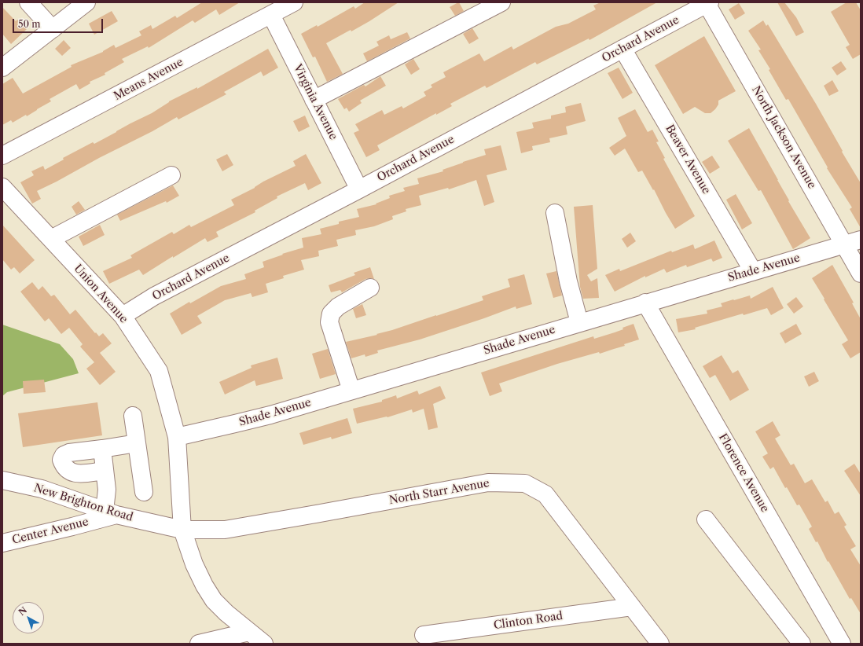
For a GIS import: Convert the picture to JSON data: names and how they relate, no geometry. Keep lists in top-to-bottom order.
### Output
{
  "streets": {
    "street": [
      "Orchard Avenue",
      "Means Avenue",
      "Virginia Avenue",
      "North Jackson Avenue",
      "Beaver Avenue",
      "Shade Avenue",
      "Union Avenue",
      "Florence Avenue",
      "North Starr Avenue",
      "New Brighton Road",
      "Center Avenue",
      "Clinton Road"
    ]
  },
  "crossings": [
    ["Orchard Avenue", "Virginia Avenue"],
    ["Orchard Avenue", "North Jackson Avenue"],
    ["Orchard Avenue", "Beaver Avenue"],
    ["Orchard Avenue", "Union Avenue"],
    ["Means Avenue", "Virginia Avenue"],
    ["North Jackson Avenue", "Shade Avenue"],
    ["Beaver Avenue", "Shade Avenue"],
    ["Shade Avenue", "Union Avenue"],
    ["Shade Avenue", "Florence Avenue"],
    ["Union Avenue", "North Starr Avenue"],
    ["Union Avenue", "New Brighton Road"],
    ["North Starr Avenue", "New Brighton Road"],
    ["North Starr Avenue", "Clinton Road"],
    ["New Brighton Road", "Center Avenue"]
  ],
  "scale_bar": "50 m",
  "north": "top left"
}
